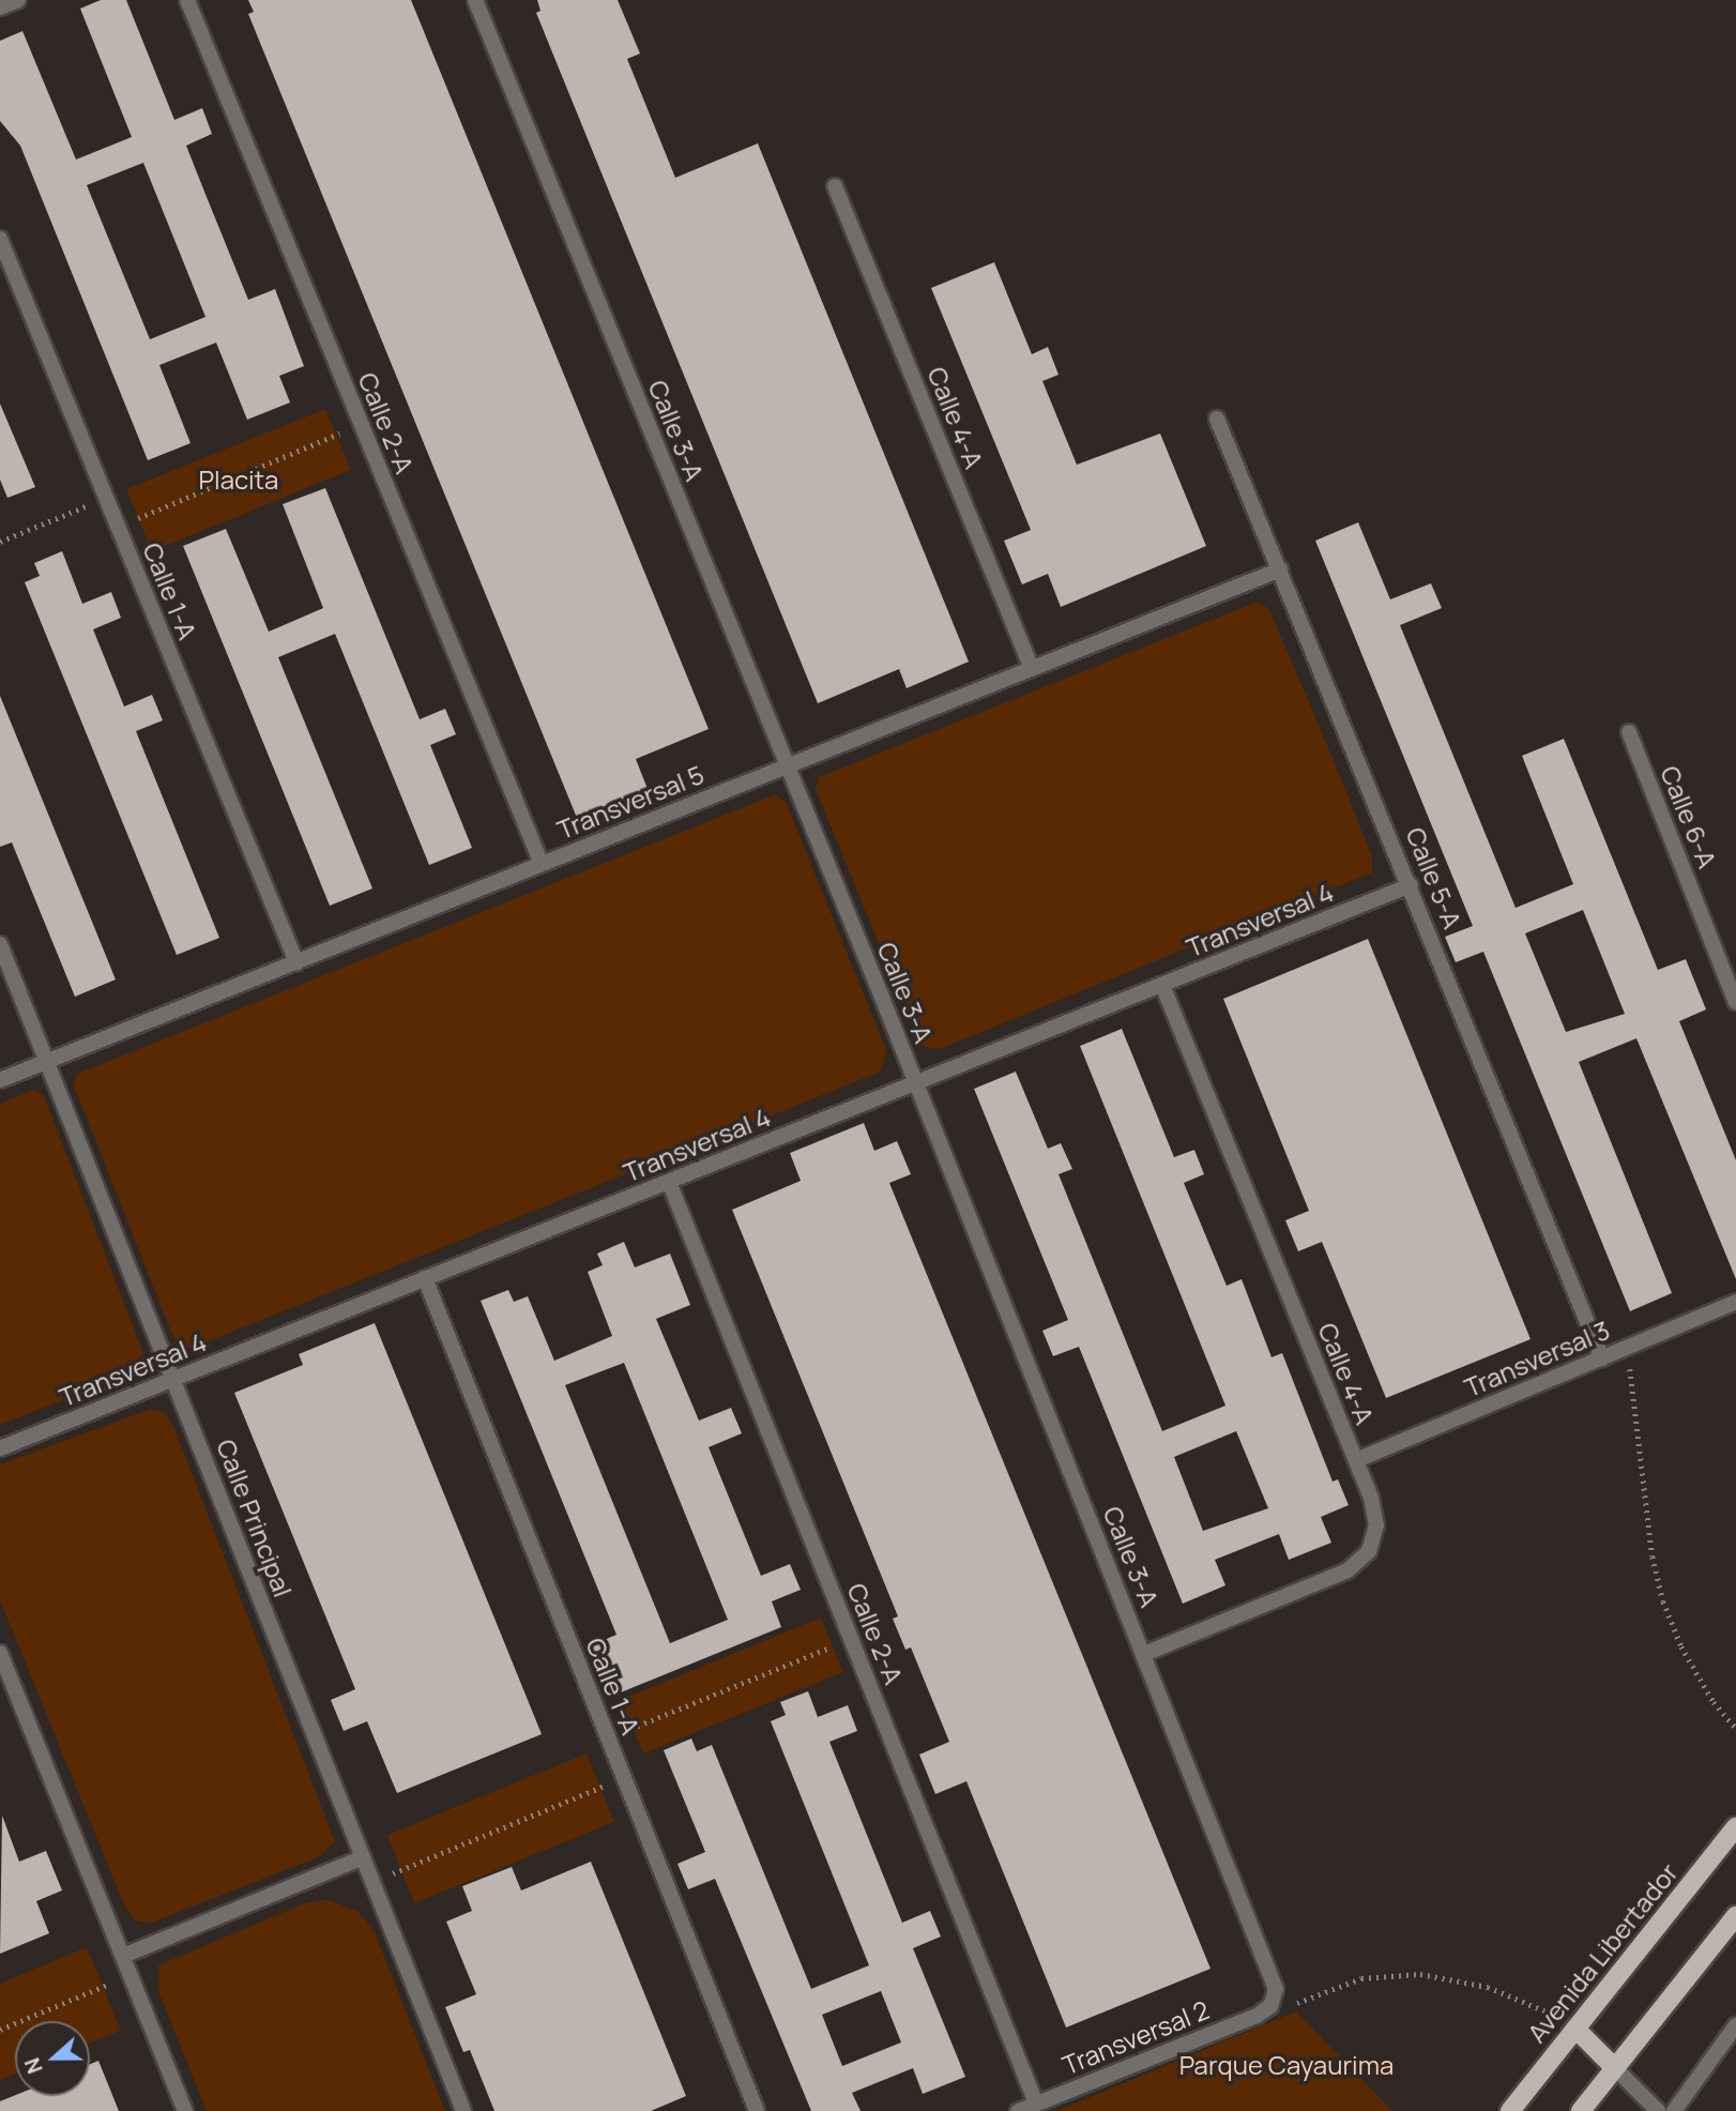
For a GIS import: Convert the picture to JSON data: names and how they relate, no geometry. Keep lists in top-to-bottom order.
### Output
{
  "streets": {
    "main road": ["Avenida Libertador"],
    "street": [
      "Calle 4-A",
      "Calle 2-A",
      "Calle 3-A",
      "Calle 1-A",
      "Transversal 5",
      "Calle 6-A",
      "Calle 5-A",
      "Transversal 4",
      "Transversal 3",
      "Calle Principal",
      "Transversal 2"
    ]
  },
  "crossings": [
    ["Calle 4-A", "Calle 3-A"],
    ["Calle 4-A", "Transversal 5"],
    ["Calle 4-A", "Transversal 4"],
    ["Calle 4-A", "Transversal 3"],
    ["Calle 2-A", "Transversal 5"],
    ["Calle 2-A", "Transversal 4"],
    ["Calle 2-A", "Transversal 2"],
    ["Calle 3-A", "Transversal 5"],
    ["Calle 3-A", "Transversal 4"],
    ["Calle 3-A", "Transversal 2"],
    ["Calle 1-A", "Transversal 5"],
    ["Calle 1-A", "Transversal 4"],
    ["Transversal 5", "Calle 5-A"],
    ["Transversal 5", "Calle Principal"],
    ["Calle 5-A", "Transversal 4"],
    ["Calle 5-A", "Transversal 3"],
    ["Transversal 4", "Calle Principal"]
  ],
  "parks": ["Placita", "Parque Cayaurima"],
  "north": "left"
}
